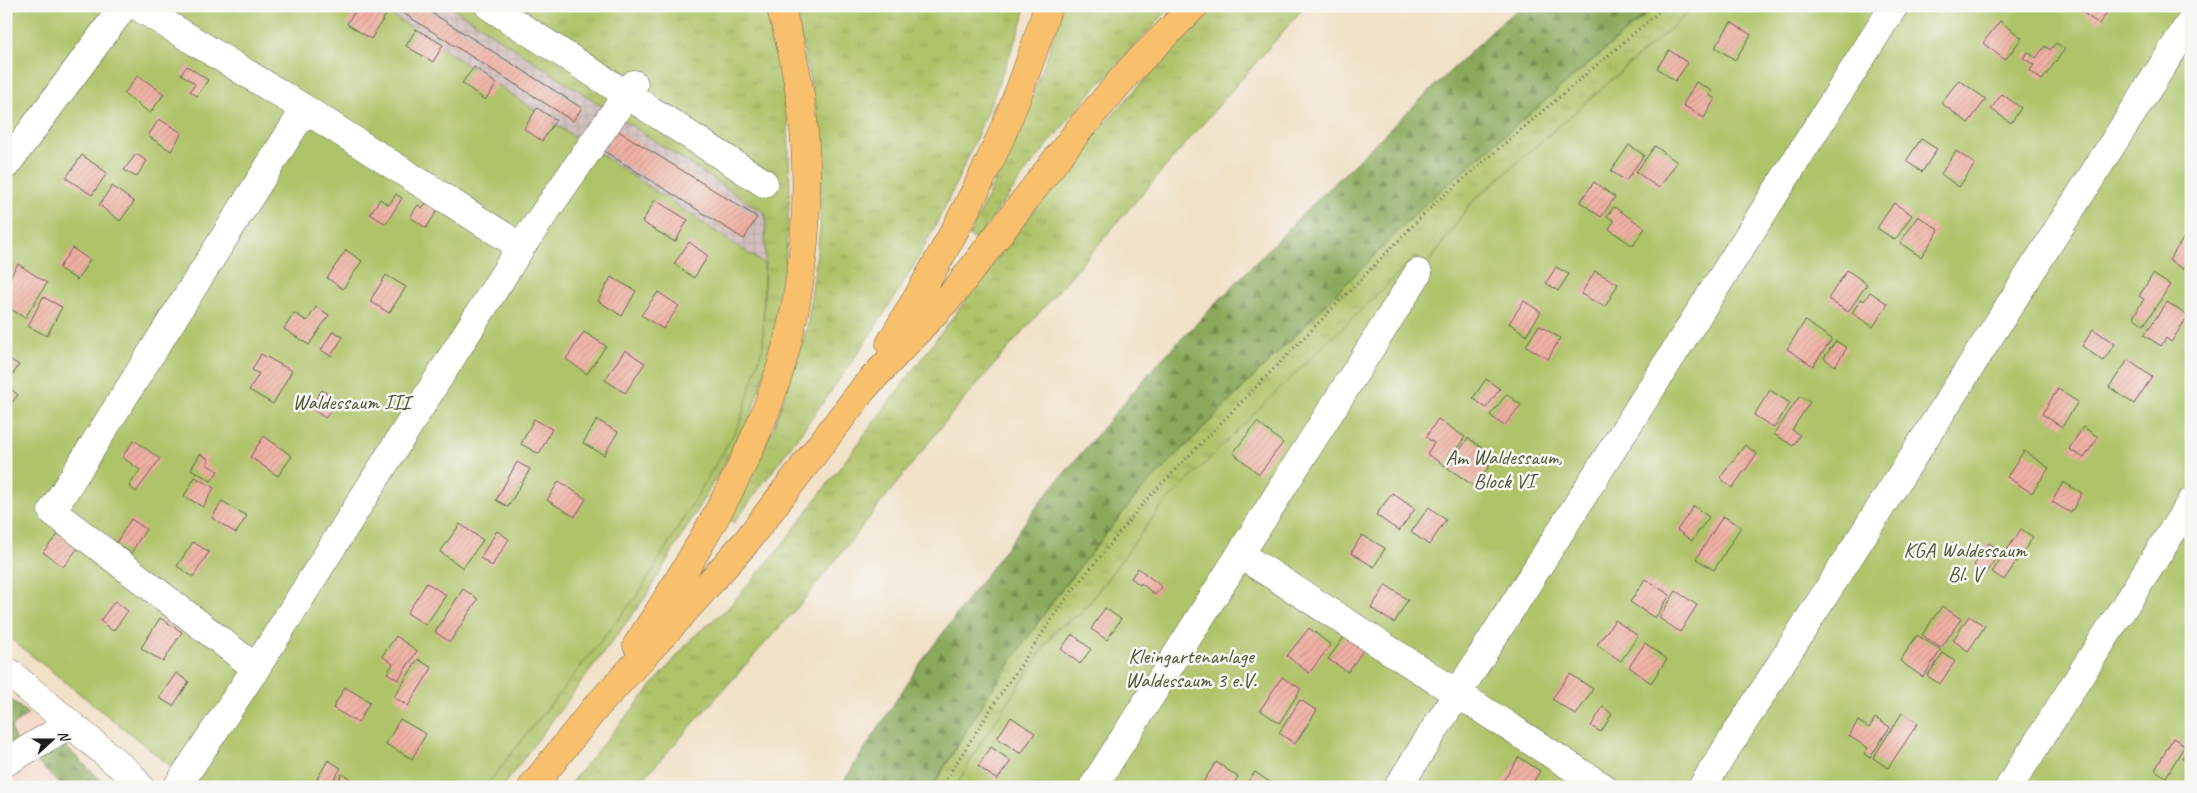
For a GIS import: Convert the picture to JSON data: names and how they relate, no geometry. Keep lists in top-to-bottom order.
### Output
{
  "parks": [
    "Waldessaum III",
    "Am Waldessaum, Block VI",
    "KGA Waldessaum Bl. V",
    "Kleingartenanlage Waldessaum 3 e.V."
  ],
  "north": "right"
}
